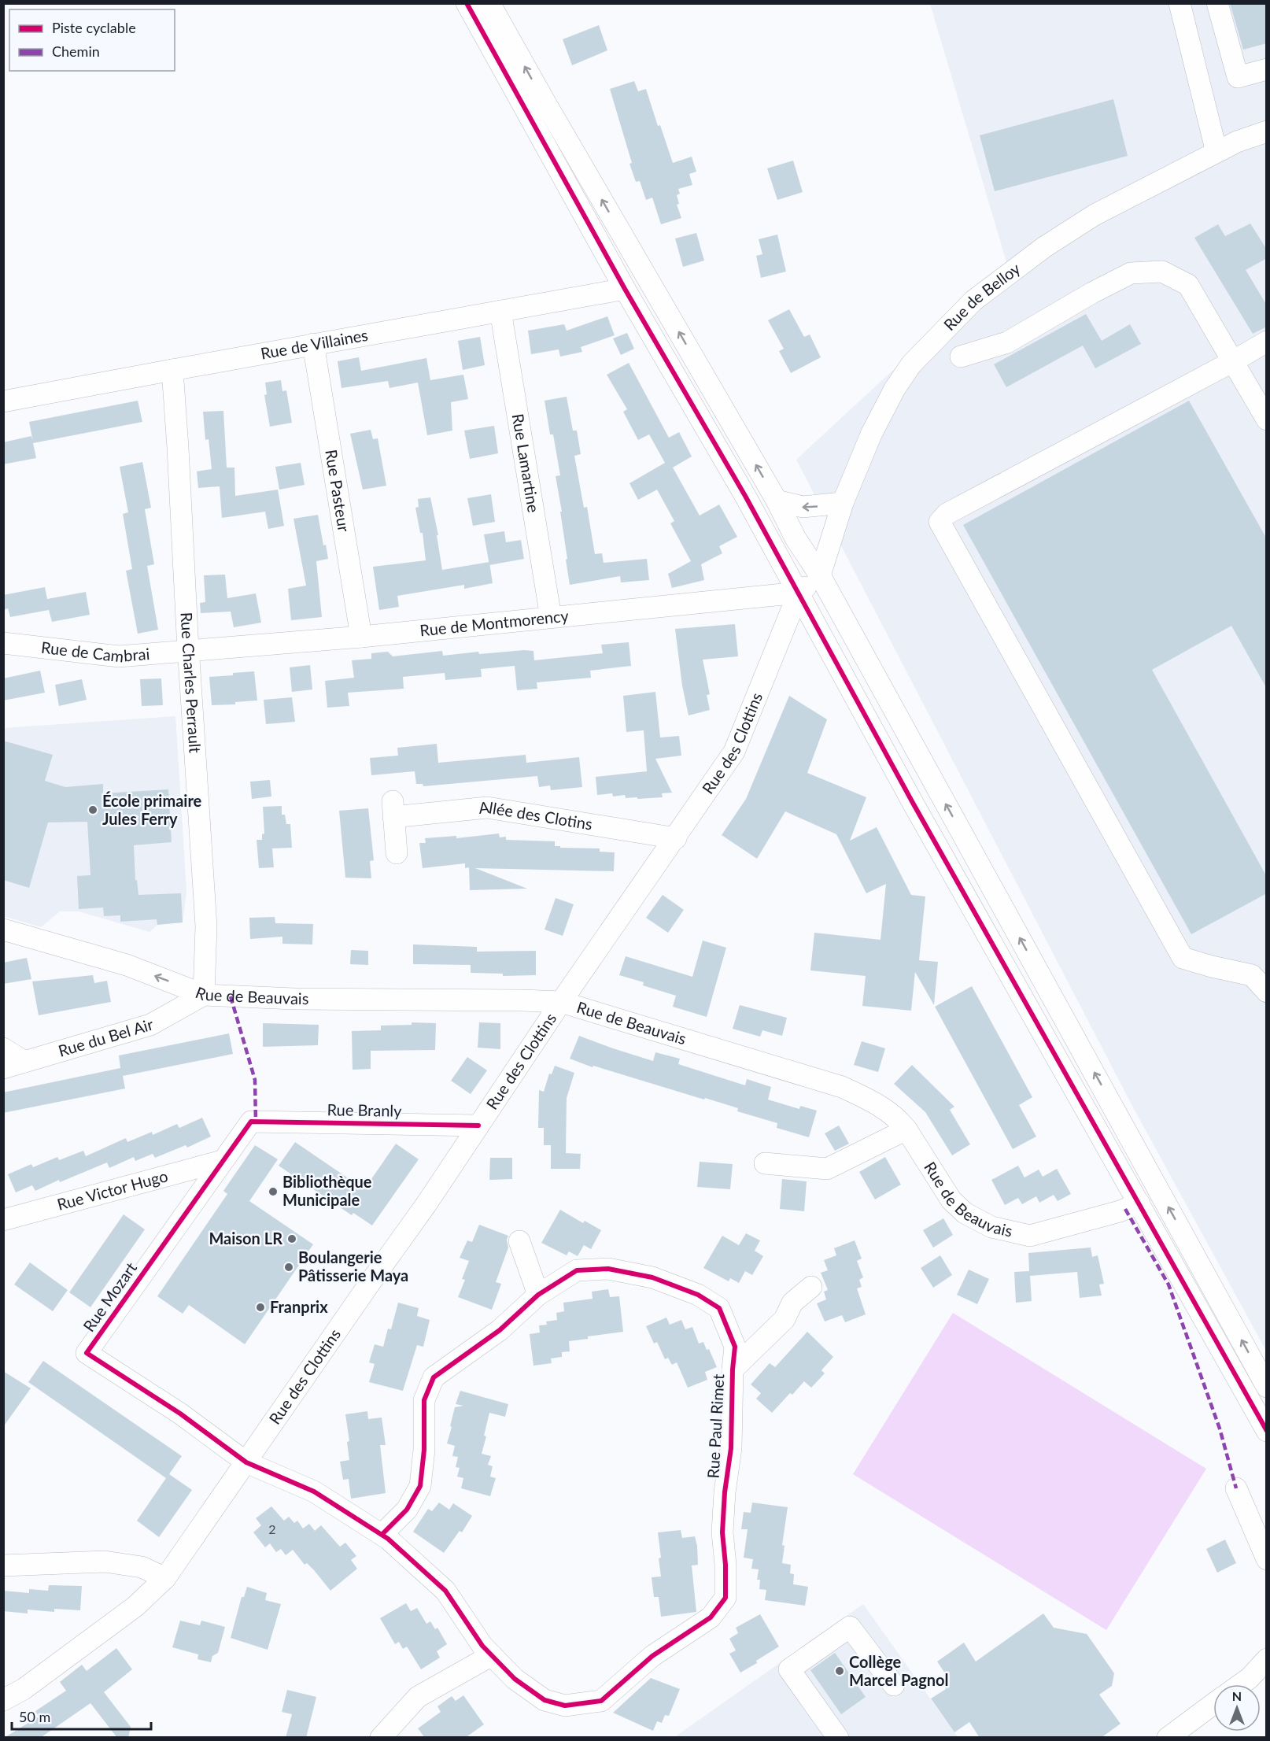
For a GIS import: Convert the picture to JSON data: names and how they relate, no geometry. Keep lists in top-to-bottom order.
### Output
{
  "streets": {
    "street": [
      "Rue de Belloy",
      "Rue de Villaines",
      "Rue Lamartine",
      "Rue Pasteur",
      "Rue de Montmorency",
      "Rue de Cambrai",
      "Rue Charles Perrault",
      "Rue des Clottins",
      "Allée des Clotins",
      "Rue de Beauvais",
      "Rue du Bel Air",
      "Rue Branly",
      "Rue Victor Hugo",
      "Rue Mozart",
      "Rue Paul Rimet"
    ]
  },
  "crossings": [
    ["Rue de Villaines", "Rue Lamartine"],
    ["Rue de Villaines", "Rue Pasteur"],
    ["Rue de Villaines", "Rue Charles Perrault"],
    ["Rue Lamartine", "Rue de Montmorency"],
    ["Rue Pasteur", "Rue de Montmorency"],
    ["Rue de Montmorency", "Rue de Cambrai"],
    ["Rue de Montmorency", "Rue Charles Perrault"],
    ["Rue de Montmorency", "Rue des Clottins"],
    ["Rue de Cambrai", "Rue Charles Perrault"],
    ["Rue Charles Perrault", "Rue de Beauvais"],
    ["Rue Charles Perrault", "Rue du Bel Air"],
    ["Rue des Clottins", "Allée des Clotins"],
    ["Rue des Clottins", "Rue de Beauvais"],
    ["Rue des Clottins", "Rue Branly"],
    ["Rue des Clottins", "Rue Mozart"],
    ["Rue des Clottins", "Rue Paul Rimet"],
    ["Rue de Beauvais", "Rue du Bel Air"],
    ["Rue Branly", "Rue Mozart"],
    ["Rue Victor Hugo", "Rue Mozart"],
    ["Rue Mozart", "Rue Paul Rimet"]
  ],
  "places": [
    "École primaire Jules Ferry",
    "Bibliothèque Municipale",
    "Maison LR",
    "Boulangerie Pâtisserie Maya",
    "Franprix",
    "Collège Marcel Pagnol"
  ],
  "house_numbers": ["2"],
  "legend": ["Piste cyclable", "Chemin"],
  "scale_bar": "50 m",
  "north": "top"
}
